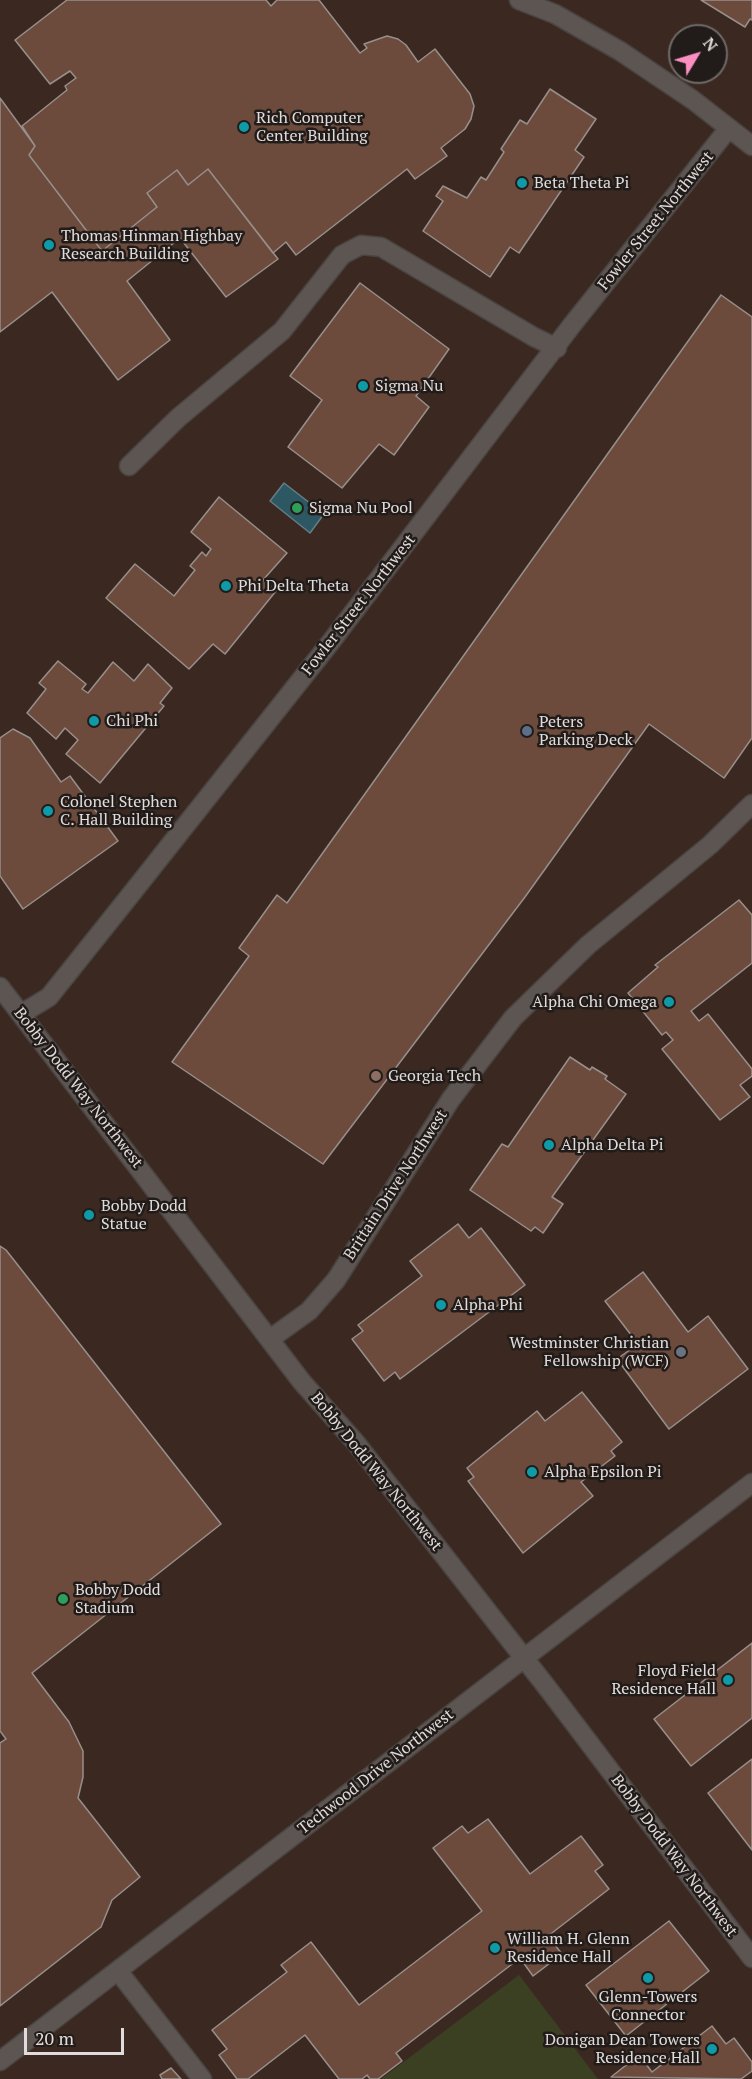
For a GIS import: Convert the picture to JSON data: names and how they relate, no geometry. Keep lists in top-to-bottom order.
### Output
{
  "streets": {
    "street": [
      "Fowler Street Northwest",
      "Bobby Dodd Way Northwest",
      "Brittain Drive Northwest",
      "Techwood Drive Northwest"
    ]
  },
  "crossings": [
    ["Fowler Street Northwest", "Bobby Dodd Way Northwest"],
    ["Bobby Dodd Way Northwest", "Brittain Drive Northwest"],
    ["Bobby Dodd Way Northwest", "Techwood Drive Northwest"]
  ],
  "places": [
    "Rich Computer Center Building",
    "Beta Theta Pi",
    "Thomas Hinman Highbay Research Building",
    "Sigma Nu",
    "Sigma Nu Pool",
    "Phi Delta Theta",
    "Chi Phi",
    "Peters Parking Deck",
    "Colonel Stephen C. Hall Building",
    "Alpha Chi Omega",
    "Georgia Tech",
    "Alpha Delta Pi",
    "Bobby Dodd Statue",
    "Alpha Phi",
    "Westminster Christian Fellowship (WCF)",
    "Alpha Epsilon Pi",
    "Bobby Dodd Stadium",
    "Floyd Field Residence Hall",
    "William H. Glenn Residence Hall",
    "Glenn-Towers Connector",
    "Donigan Dean Towers Residence Hall"
  ],
  "scale_bar": "20 m",
  "north": "top right"
}
